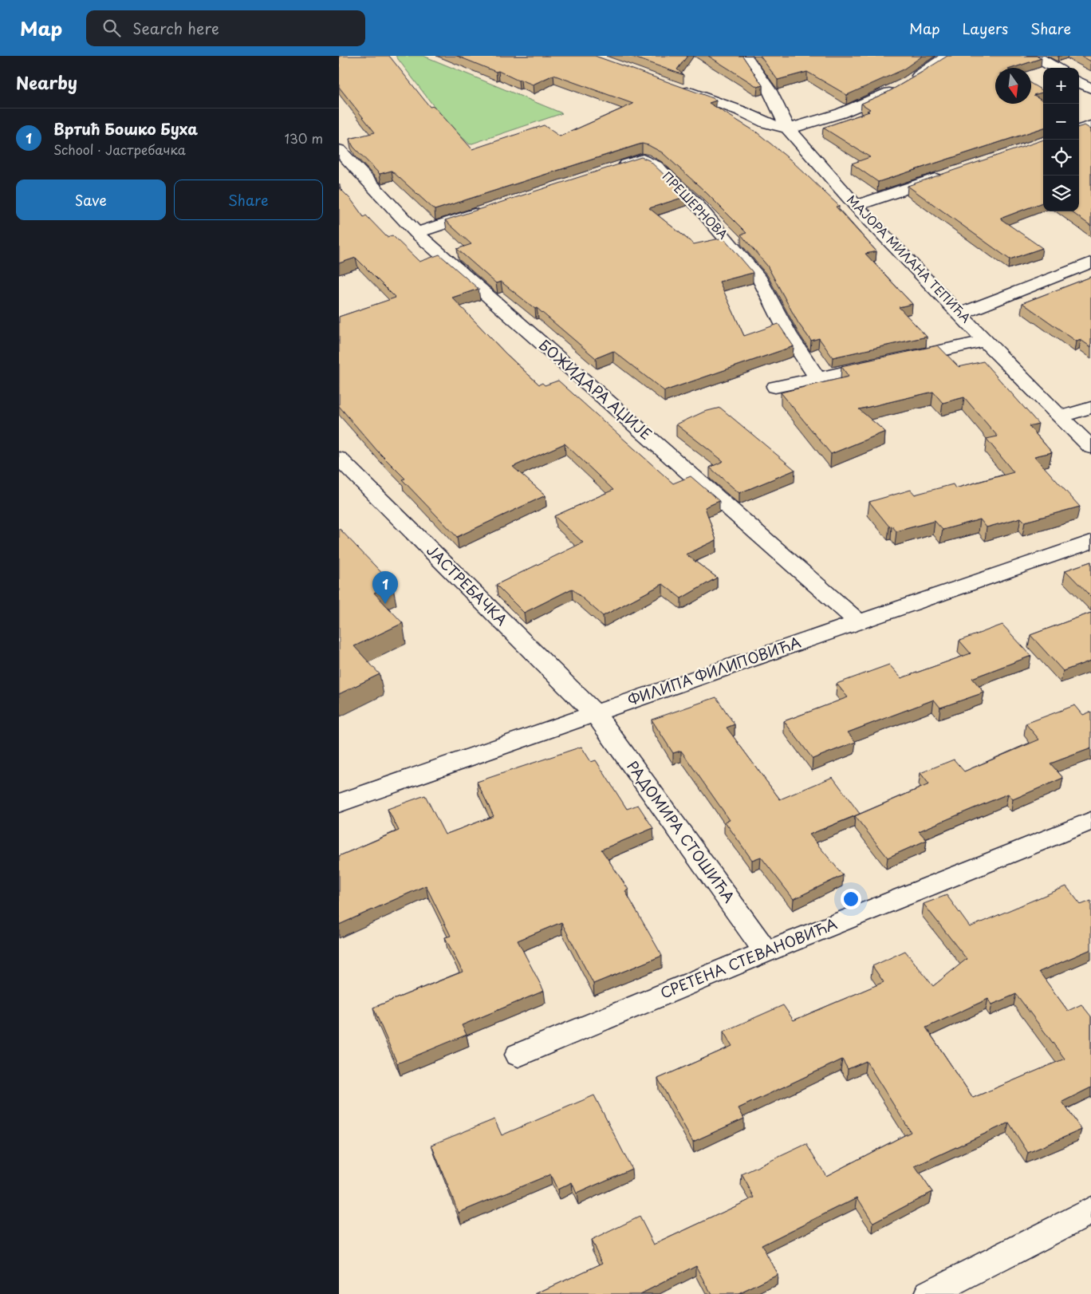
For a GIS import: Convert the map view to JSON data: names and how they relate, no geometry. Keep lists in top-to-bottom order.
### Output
{
  "streets": {
    "street": [
      "ПРЕШЕРНОВА",
      "МАЈОРА МИЛАНА ТЕПИЋА",
      "БОЖИДАРА АЏИЈЕ",
      "ЈАСТРЕБАЧКА",
      "ФИЛИПА ФИЛИПОВИЋА",
      "РАДОМИРА СТОШИЋА",
      "СРЕТЕНА СТЕВАНОВИЋА"
    ]
  },
  "crossings": [
    ["БОЖИДАРА АЏИЈЕ", "ФИЛИПА ФИЛИПОВИЋА"],
    ["ЈАСТРЕБАЧКА", "ФИЛИПА ФИЛИПОВИЋА"],
    ["ЈАСТРЕБАЧКА", "РАДОМИРА СТОШИЋА"],
    ["ФИЛИПА ФИЛИПОВИЋА", "РАДОМИРА СТОШИЋА"],
    ["РАДОМИРА СТОШИЋА", "СРЕТЕНА СТЕВАНОВИЋА"]
  ],
  "north": "bottom",
  "page": {
    "header": "Map",
    "search": "Search here",
    "nav": ["Map", "Layers", "Share"],
    "heading": "Nearby",
    "map_buttons": ["+", "−"],
    "list": [
      {
        "mark": "1",
        "name": "Вртић Бошко Буха",
        "note": "School · Јастребачка",
        "value": "130 m"
      }
    ],
    "buttons": ["Save", "Share"],
    "pins": "1"
  }
}
